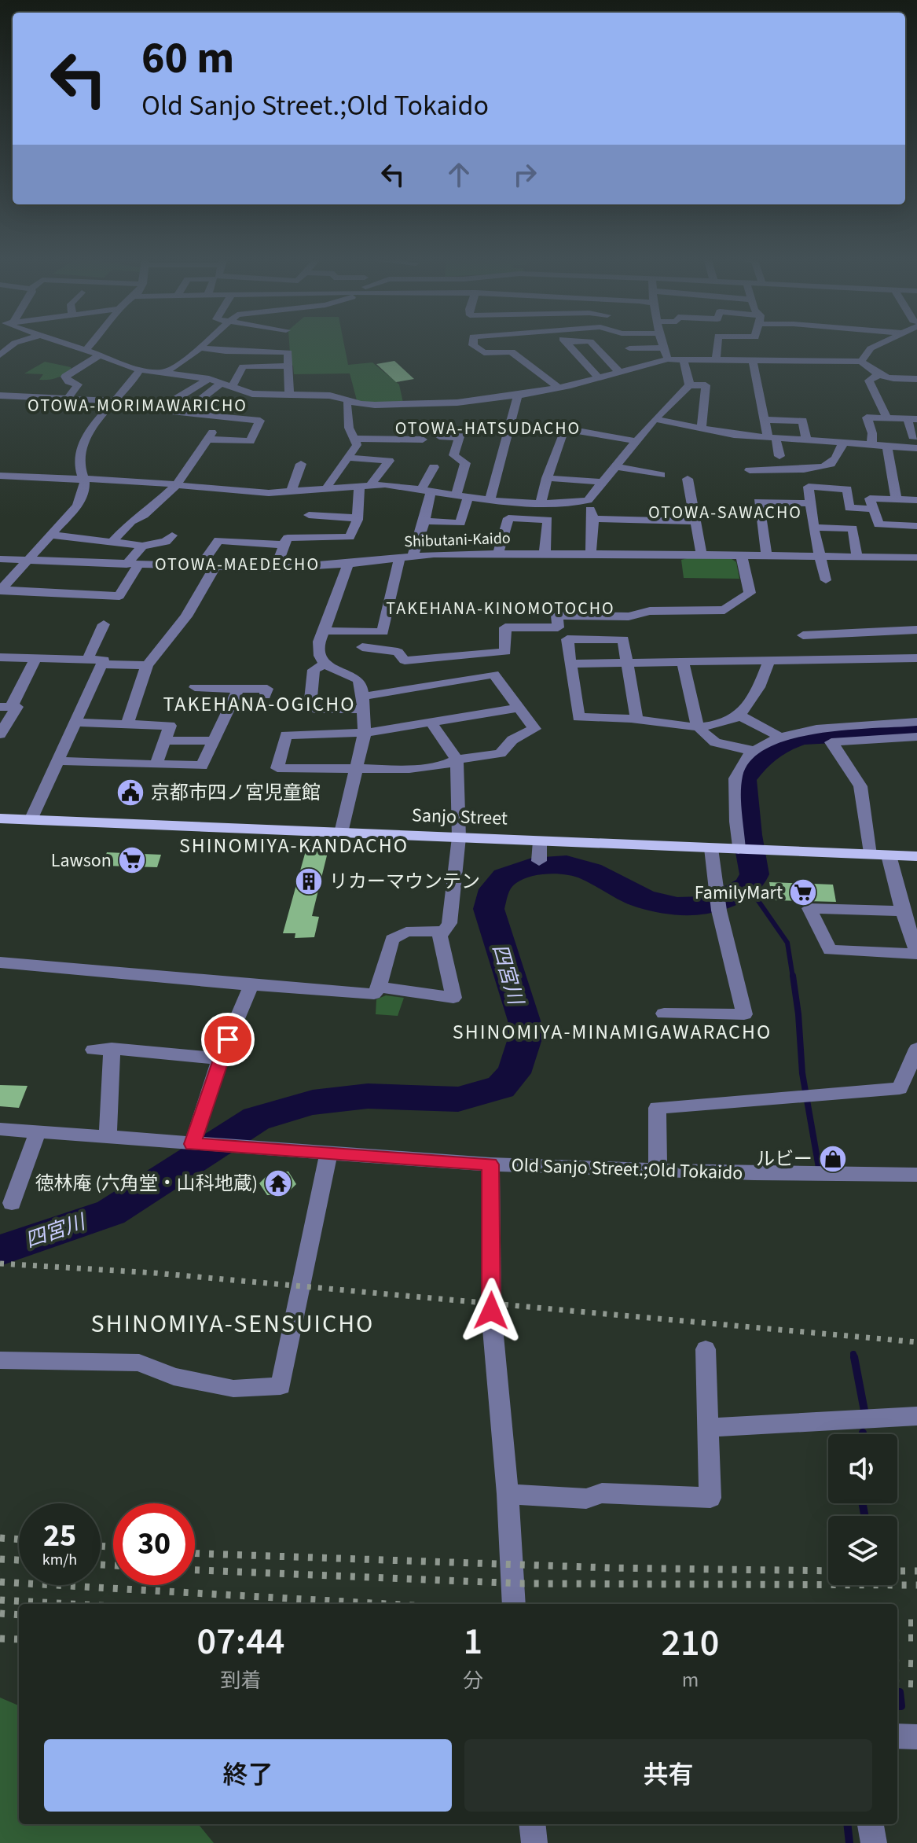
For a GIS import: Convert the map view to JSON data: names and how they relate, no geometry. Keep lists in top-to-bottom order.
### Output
{
  "streets": {
    "main road": ["Sanjo Street"],
    "street": ["Shibutani-Kaido", "Old Sanjo Street.;Old Tokaido"]
  },
  "districts": [
    "OTOWA-MORIMAWARICHO",
    "OTOWA-HATSUDACHO",
    "OTOWA-SAWACHO",
    "OTOWA-MAEDECHO",
    "TAKEHANA-KINOMOTOCHO",
    "TAKEHANA-OGICHO",
    "SHINOMIYA-KANDACHO",
    "SHINOMIYA-MINAMIGAWARACHO",
    "SHINOMIYA-SENSUICHO"
  ],
  "water": ["四宮川"],
  "places": {
    "public building": ["京都市四ノ宮児童館"],
    "supermarket": ["Lawson", "FamilyMart"],
    "building": ["リカーマウンテン"],
    "shop": ["ルビー"],
    "temple": ["徳林庵 (六角堂・山科地蔵)"]
  },
  "page": {
    "turn": ["60 m", "Old Sanjo Street.;Old Tokaido"],
    "speed": "25 km/h",
    "limit": "30",
    "eta": [
      "07:44",
      "到着",
      "1",
      "分",
      "210",
      "m"
    ],
    "buttons": ["終了", "共有"]
  }
}
